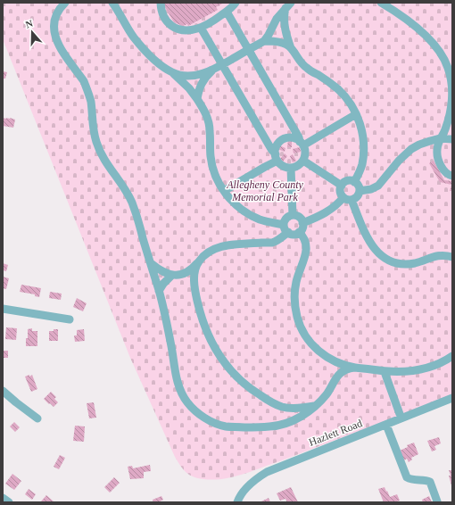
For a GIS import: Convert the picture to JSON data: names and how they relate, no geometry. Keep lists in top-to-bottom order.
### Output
{
  "streets": {
    "street": ["Hazlett Road"]
  },
  "parks": ["Allegheny County Memorial Park"],
  "north": "top"
}
